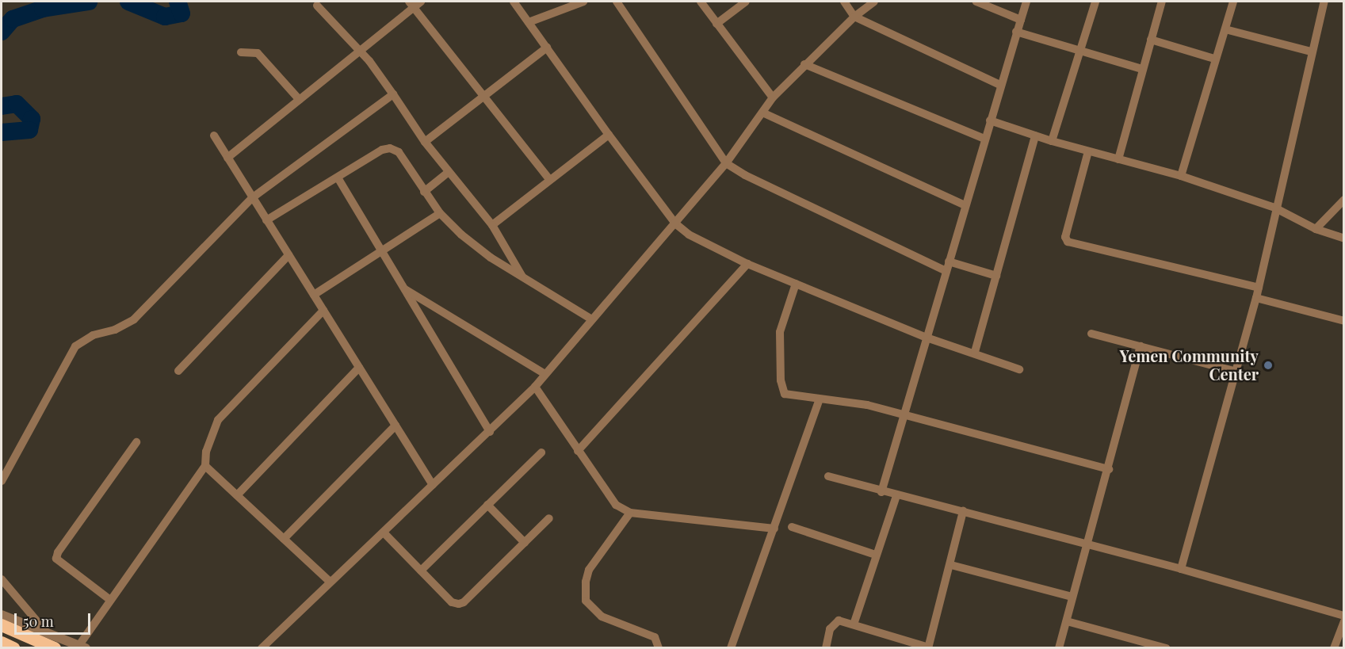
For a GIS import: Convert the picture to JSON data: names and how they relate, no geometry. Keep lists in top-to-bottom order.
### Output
{
  "places": ["Yemen Community Center"],
  "scale_bar": "50 m"
}
